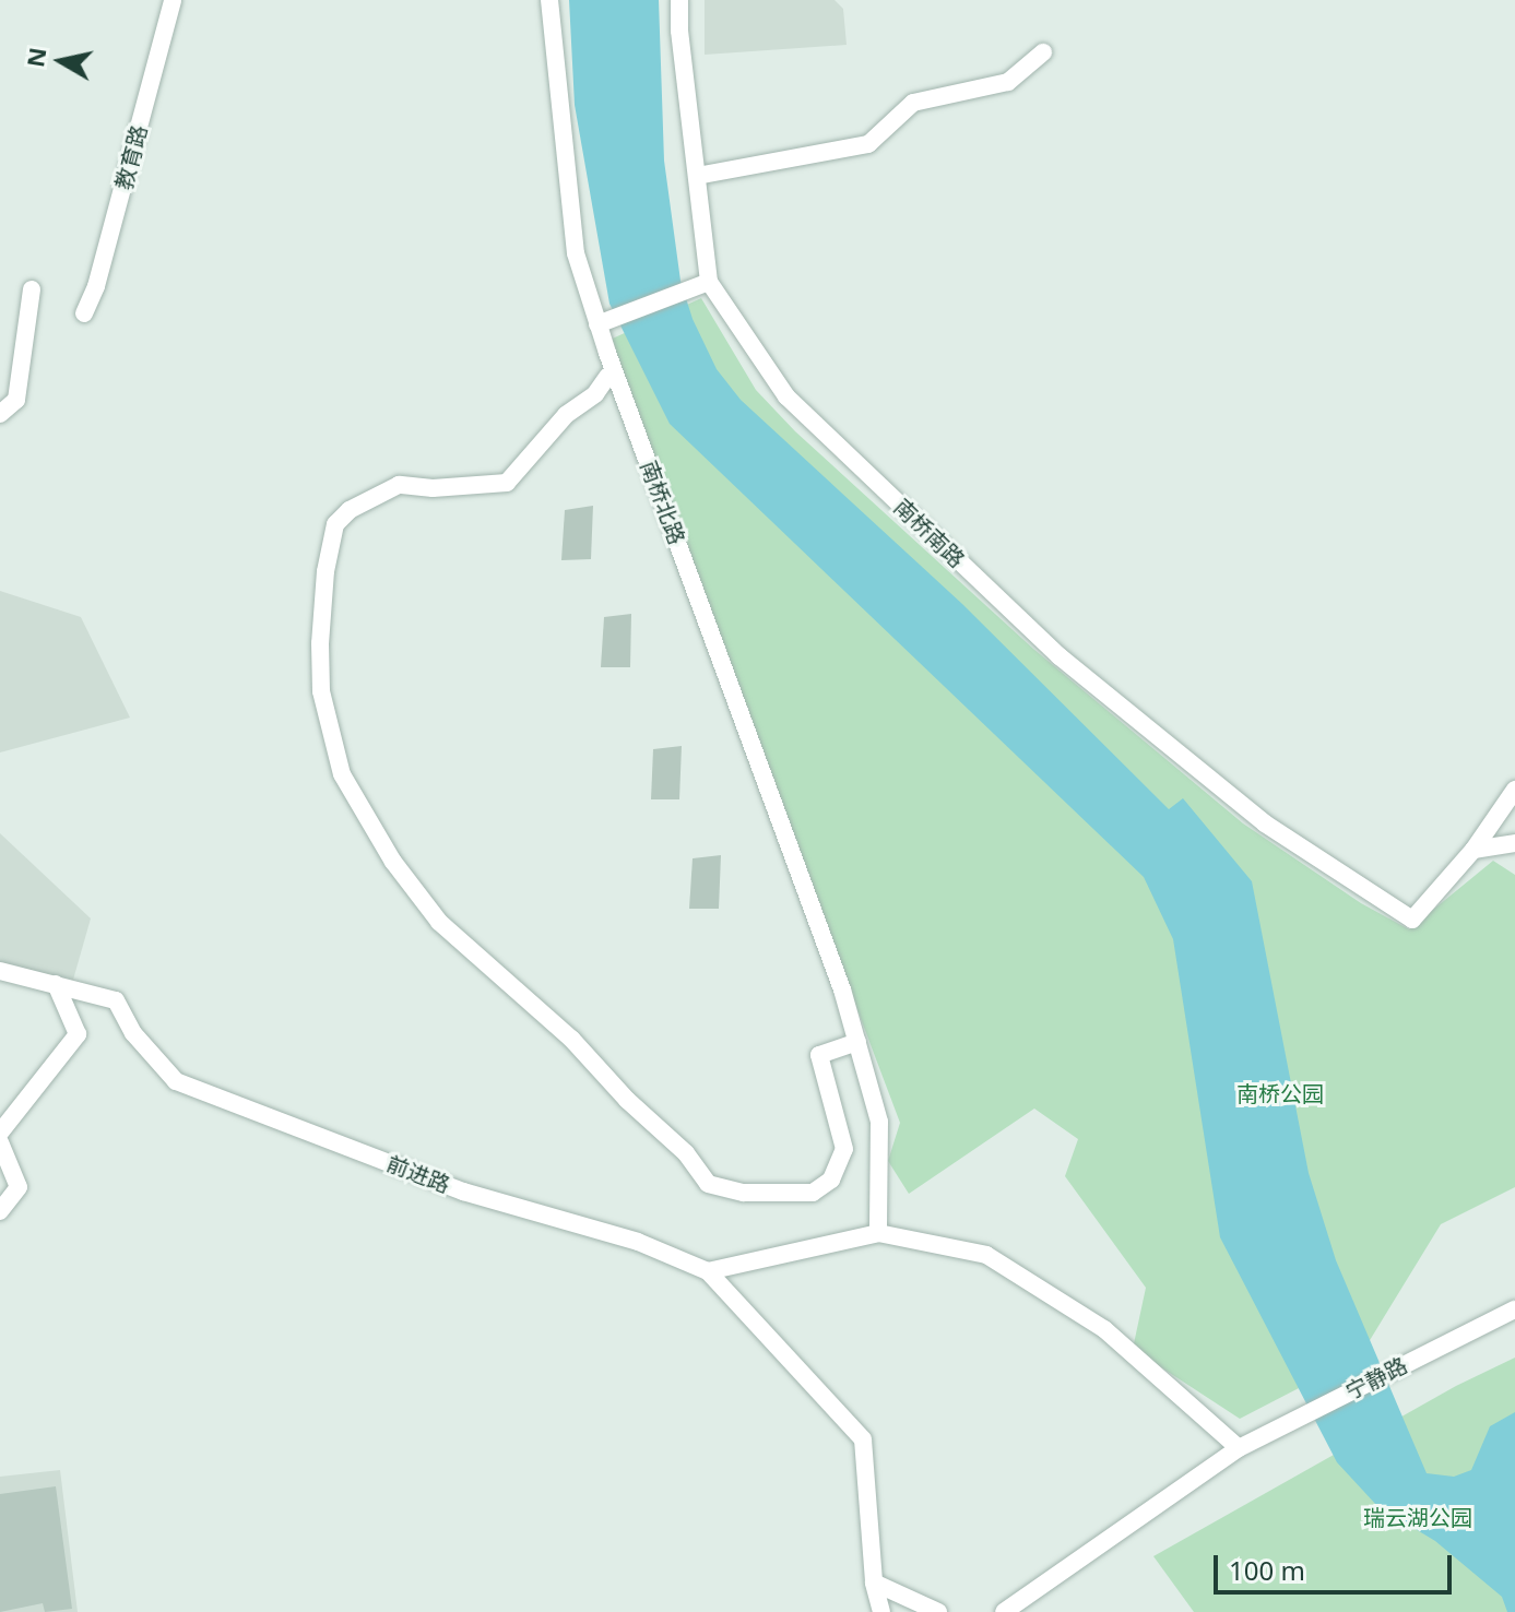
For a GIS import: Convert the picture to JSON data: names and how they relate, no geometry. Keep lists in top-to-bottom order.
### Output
{
  "streets": {
    "street": [
      "教育路",
      "南桥北路",
      "南桥南路",
      "前进路",
      "宁静路"
    ]
  },
  "parks": ["南桥公园", "瑞云湖公园"],
  "scale_bar": "100 m",
  "north": "left"
}
